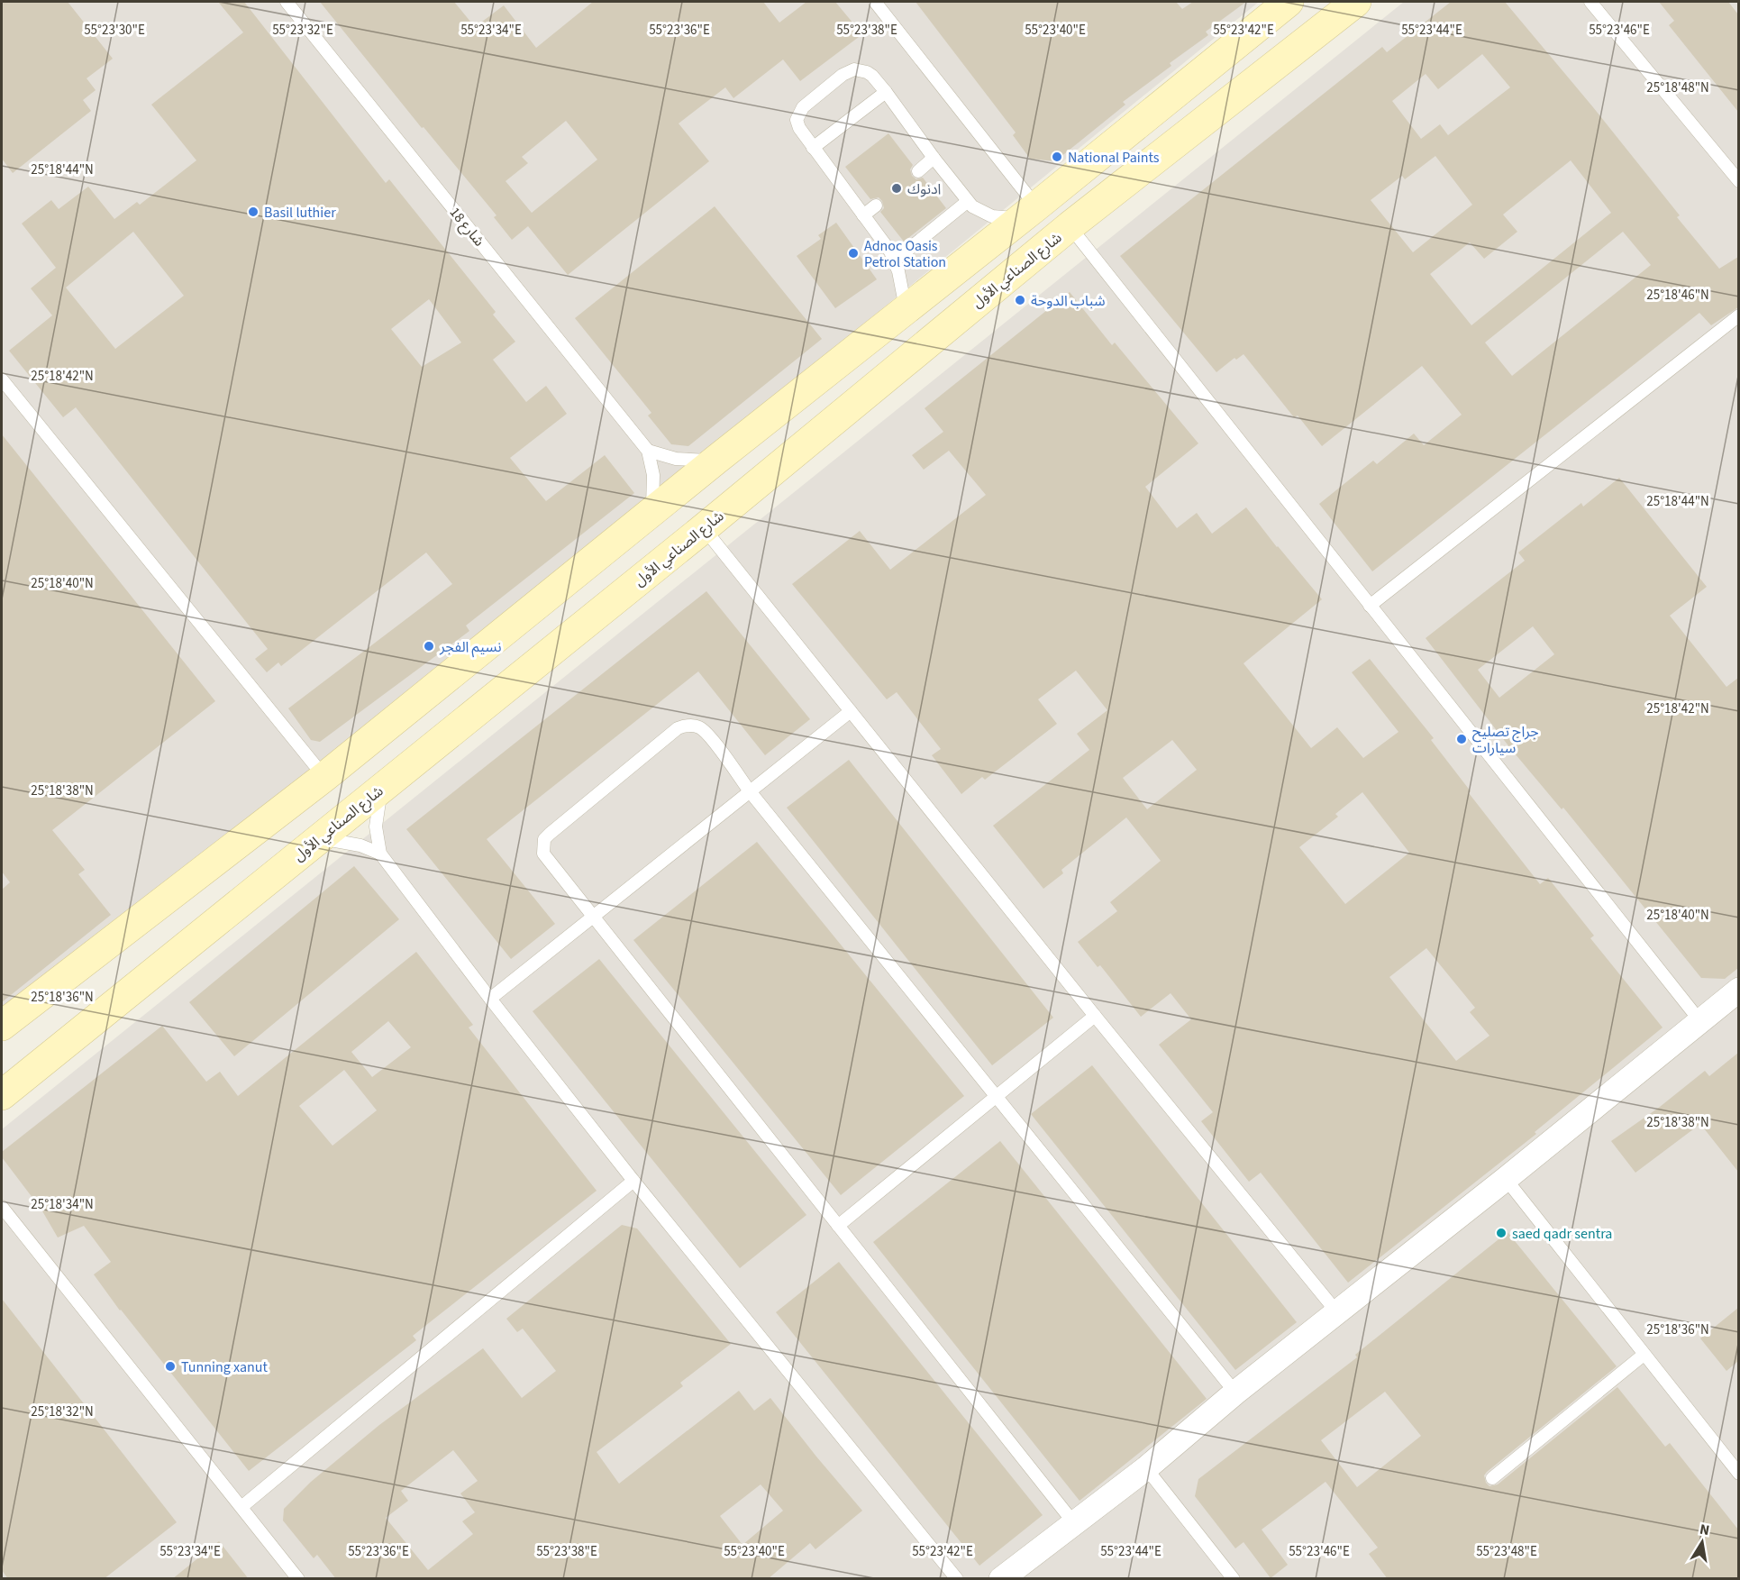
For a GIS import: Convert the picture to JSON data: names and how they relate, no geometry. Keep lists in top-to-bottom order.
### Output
{
  "streets": {
    "main road": ["شارع الصناعي الأول"],
    "lane": ["شارع 18"]
  },
  "places": [
    "National Paints",
    "ادنوك",
    "Basil luthier",
    "Adnoc Oasis Petrol Station",
    "شباب الدوحة",
    "نسيم الفجر",
    "جراج تصليح سيارات",
    "saed qadr sentra",
    "Tunning xanut"
  ],
  "north": "top",
  "coordinates": [
    "55°23'30\"E",
    "55°23'32\"E",
    "55°23'34\"E",
    "55°23'36\"E",
    "55°23'38\"E",
    "55°23'40\"E",
    "55°23'42\"E",
    "55°23'44\"E",
    "55°23'46\"E",
    "25°18'48\"N",
    "25°18'44\"N",
    "25°18'46\"N",
    "25°18'42\"N",
    "25°18'40\"N",
    "25°18'38\"N",
    "25°18'36\"N",
    "25°18'34\"N",
    "25°18'32\"N",
    "55°23'48\"E"
  ]
}
